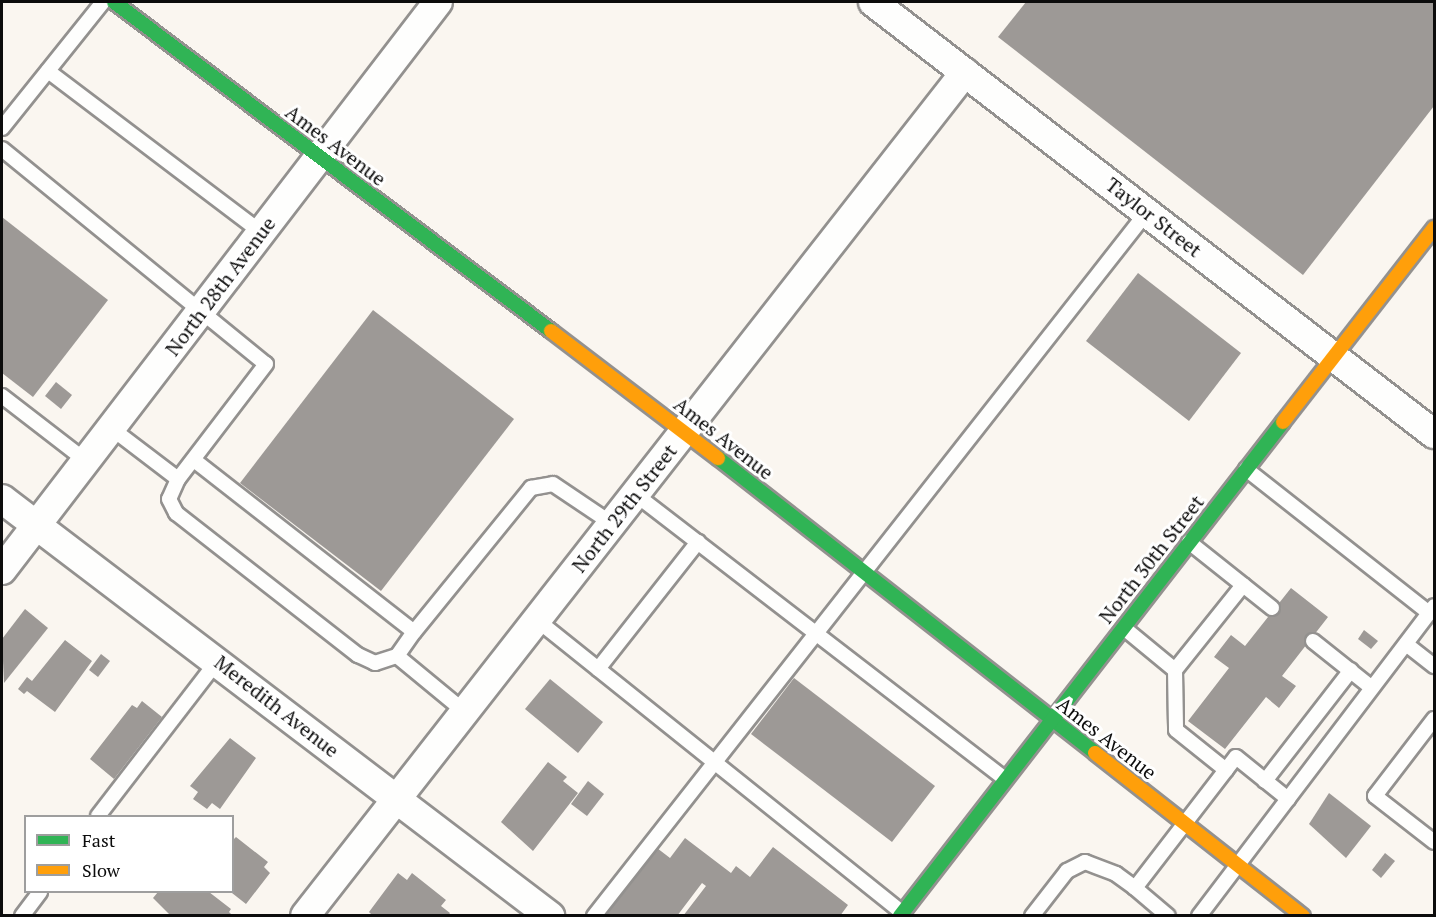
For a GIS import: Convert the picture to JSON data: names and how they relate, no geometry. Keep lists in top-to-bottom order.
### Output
{
  "streets": {
    "main road": ["Ames Avenue", "North 30th Street"],
    "street": [
      "Taylor Street",
      "North 28th Avenue",
      "North 29th Street",
      "Meredith Avenue"
    ]
  },
  "crossings": [
    ["Ames Avenue", "North 28th Avenue"],
    ["Ames Avenue", "North 29th Street"],
    ["Ames Avenue", "North 30th Street"],
    ["Taylor Street", "North 29th Street"],
    ["Taylor Street", "North 30th Street"],
    ["North 28th Avenue", "Meredith Avenue"],
    ["North 29th Street", "Meredith Avenue"]
  ],
  "legend": ["Fast", "Slow"]
}
